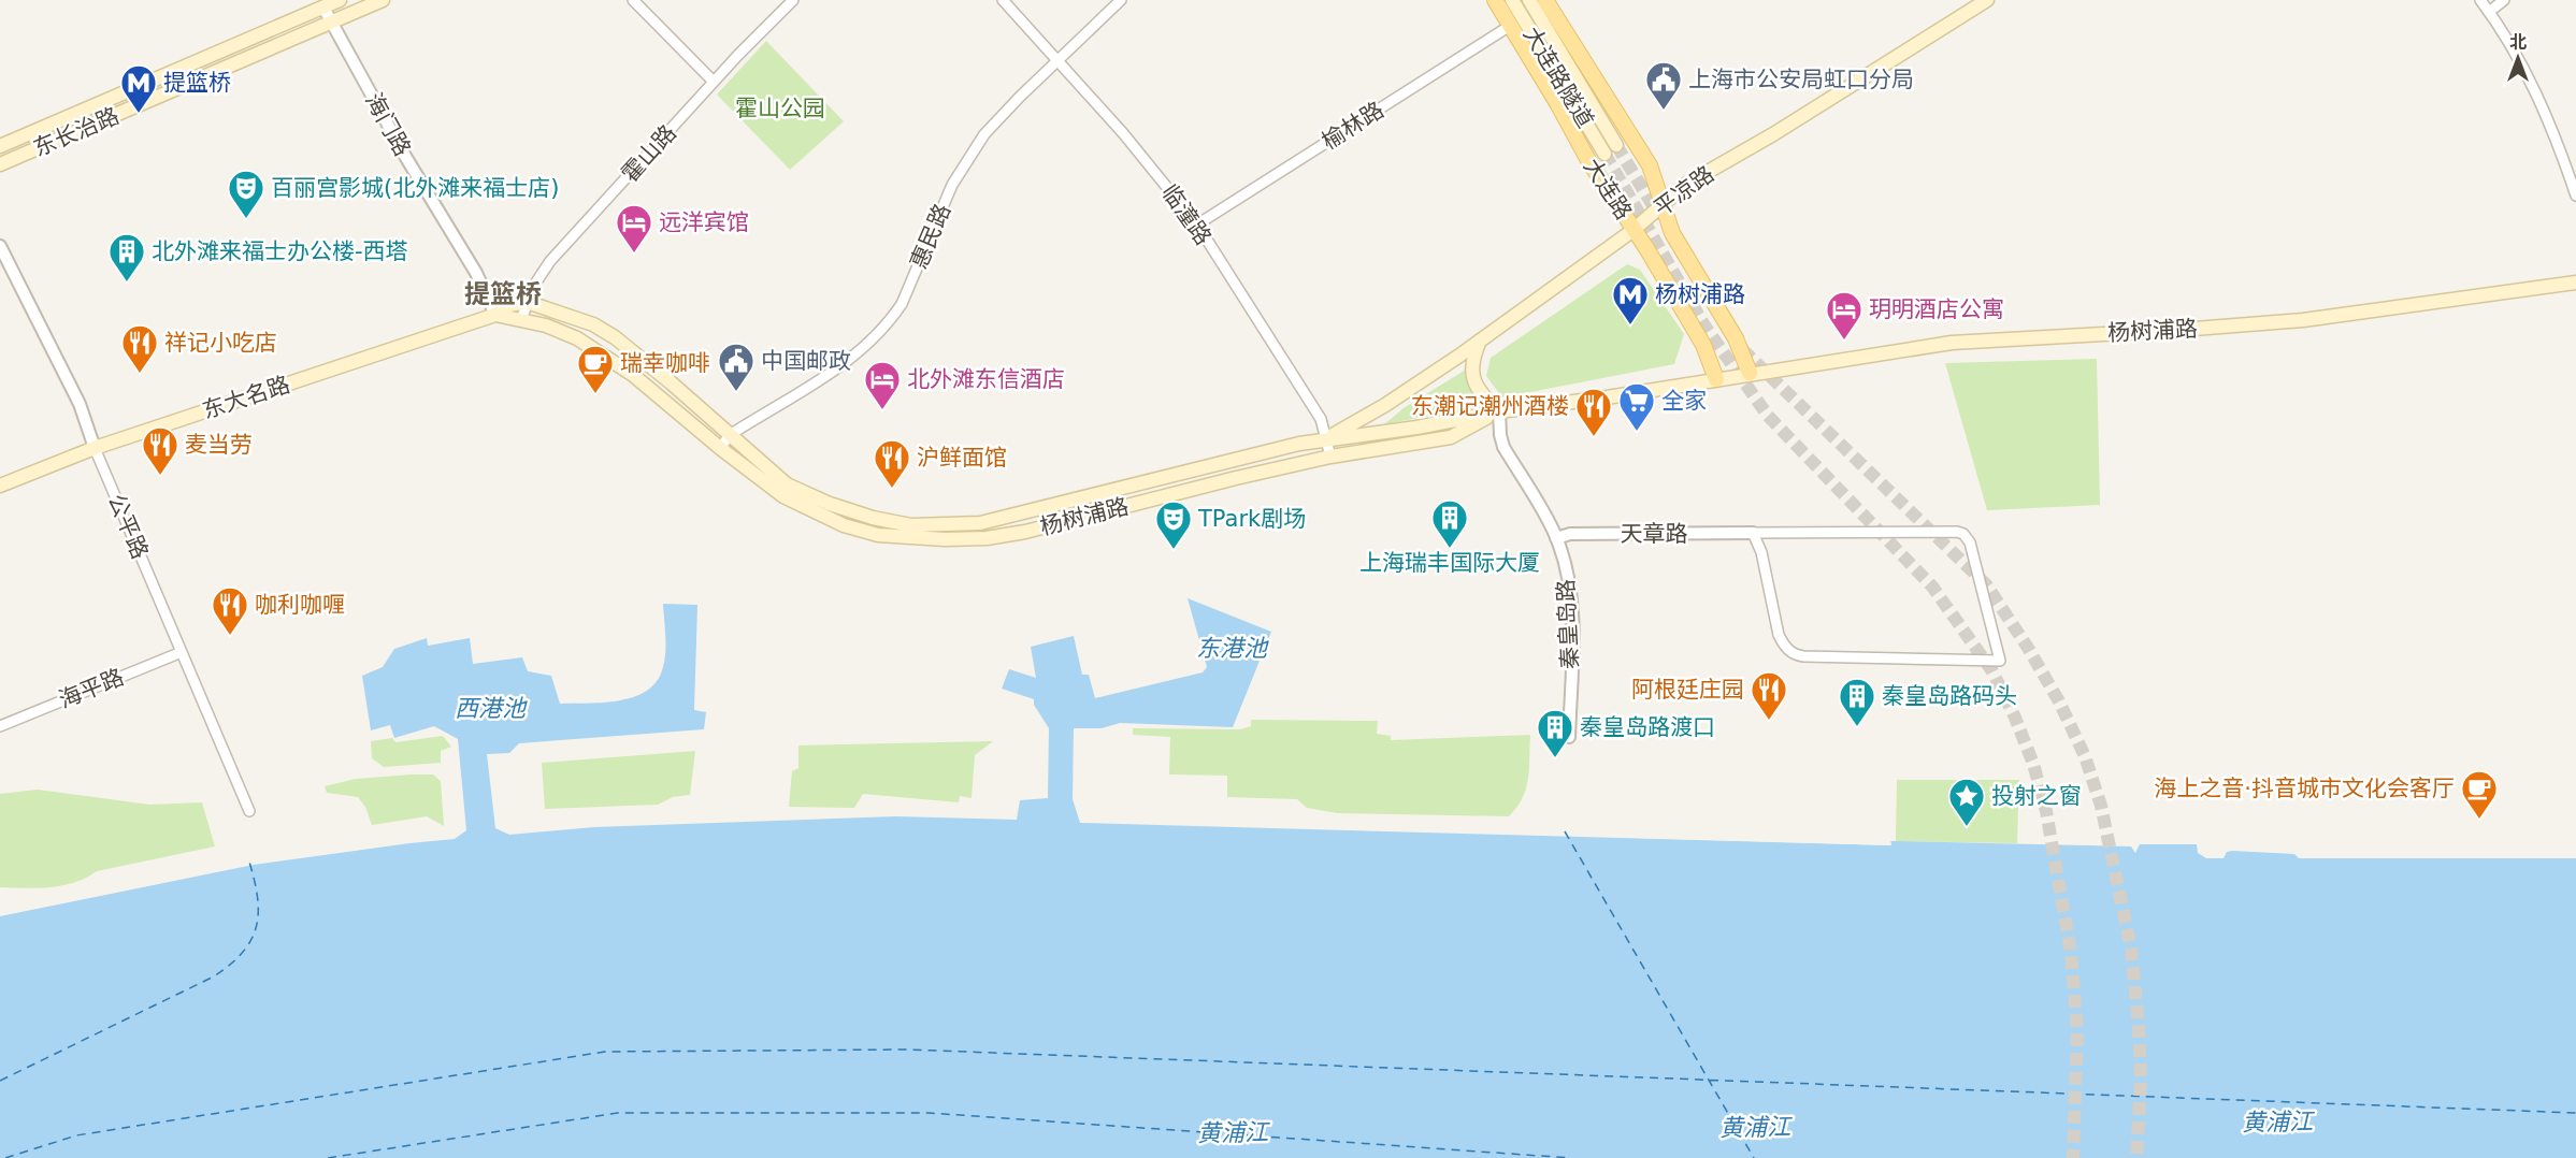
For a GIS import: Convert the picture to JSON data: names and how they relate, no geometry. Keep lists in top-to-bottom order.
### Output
{
  "streets": {
    "main road": [
      "大连路隧道",
      "东长治路",
      "大连路",
      "平凉路",
      "杨树浦路",
      "东大名路"
    ],
    "street": [
      "海门路",
      "榆林路",
      "霍山路",
      "临潼路",
      "惠民路",
      "公平路",
      "天章路",
      "秦皇岛路",
      "海平路"
    ]
  },
  "crossings": [
    ["海门路", "东长治路"],
    ["海门路", "东大名路"],
    ["榆林路", "大连路"],
    ["榆林路", "临潼路"],
    ["霍山路", "东大名路"],
    ["大连路", "平凉路"],
    ["大连路", "杨树浦路"],
    ["平凉路", "临潼路"],
    ["平凉路", "杨树浦路"],
    ["临潼路", "惠民路"],
    ["临潼路", "杨树浦路"],
    ["惠民路", "杨树浦路"],
    ["惠民路", "东大名路"],
    ["杨树浦路", "东大名路"],
    ["杨树浦路", "秦皇岛路"],
    ["东大名路", "公平路"],
    ["公平路", "海平路"],
    ["天章路", "秦皇岛路"]
  ],
  "districts": ["提篮桥"],
  "water": ["东港池", "西港池", "黄浦江"],
  "parks": ["霍山公园"],
  "places": {
    "public building": ["上海市公安局虹口分局", "中国邮政"],
    "metro station": ["提篮桥", "杨树浦路"],
    "theatre": ["百丽宫影城(北外滩来福士店)", "TPark剧场"],
    "hotel": ["远洋宾馆", "玥明酒店公寓", "北外滩东信酒店"],
    "building": [
      "北外滩来福士办公楼-西塔",
      "上海瑞丰国际大厦",
      "秦皇岛路码头",
      "秦皇岛路渡口"
    ],
    "restaurant": [
      "祥记小吃店",
      "东潮记潮州酒楼",
      "麦当劳",
      "沪鲜面馆",
      "咖利咖喱",
      "阿根廷庄园"
    ],
    "cafe": ["瑞幸咖啡", "海上之音·抖音城市文化会客厅"],
    "supermarket": ["全家"],
    "place": ["投射之窗"]
  },
  "north": "top"
}
